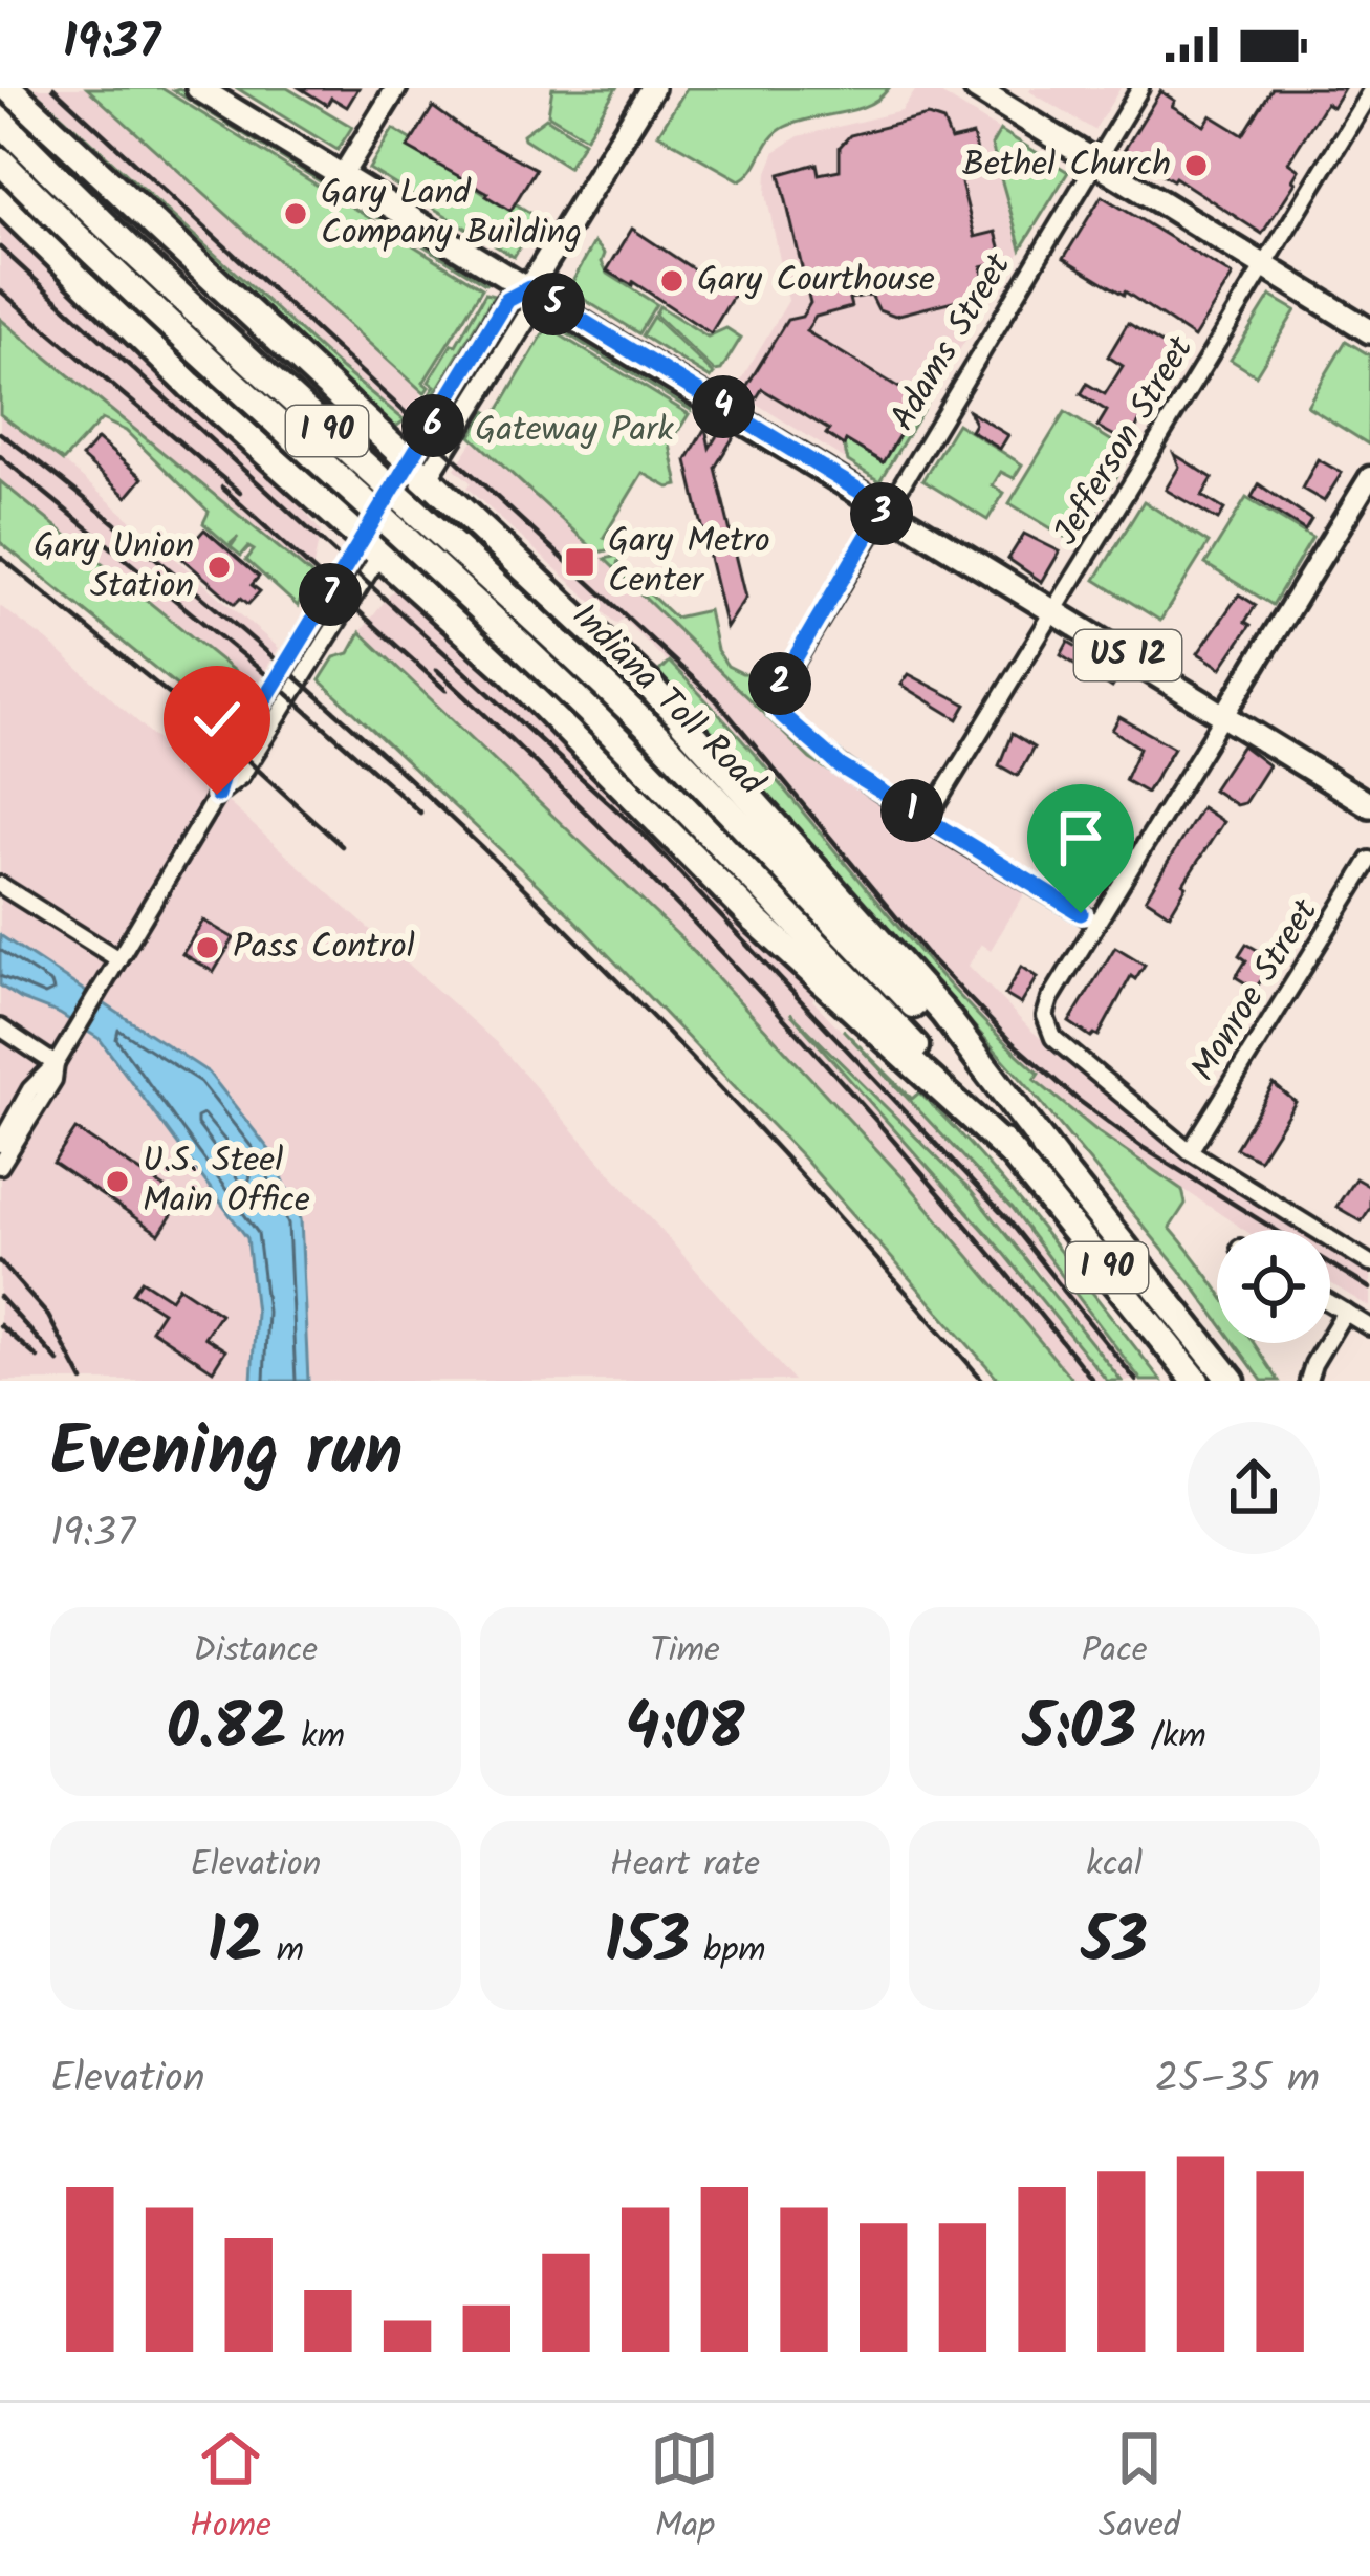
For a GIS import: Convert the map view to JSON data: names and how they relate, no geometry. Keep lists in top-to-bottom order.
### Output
{
  "streets": {
    "highway": ["I 90", "Indiana Toll Road"],
    "main road": ["US 12"],
    "street": ["Adams Street", "Jefferson Street", "Monroe Street"]
  },
  "crossings": [
    ["Adams Street", "Jefferson Street"],
    ["Adams Street", "US 12"],
    ["Jefferson Street", "US 12"]
  ],
  "parks": ["Gateway Park"],
  "places": {
    "other": [
      "Bethel Church",
      "Gary Land Company Building",
      "Gary Courthouse",
      "Gary Union Station",
      "Pass Control",
      "U.S. Steel Main Office"
    ],
    "transit": ["Gary Metro Center"]
  },
  "page": {
    "status": "19:37",
    "pins": [
      "5",
      "4",
      "6",
      "3",
      "7",
      "2",
      "1"
    ],
    "heading": ["Evening run", "19:37"],
    "stats": [
      ["Distance", "0.82 km"],
      ["Time", "4:08"],
      ["Pace", "5:03 /km"],
      ["Elevation", "12 m"],
      ["Heart rate", "153 bpm"],
      ["kcal", "53"]
    ],
    "chart": ["Elevation", "25–35 m"],
    "tabs": ["Home", "Map", "Saved"]
  }
}
